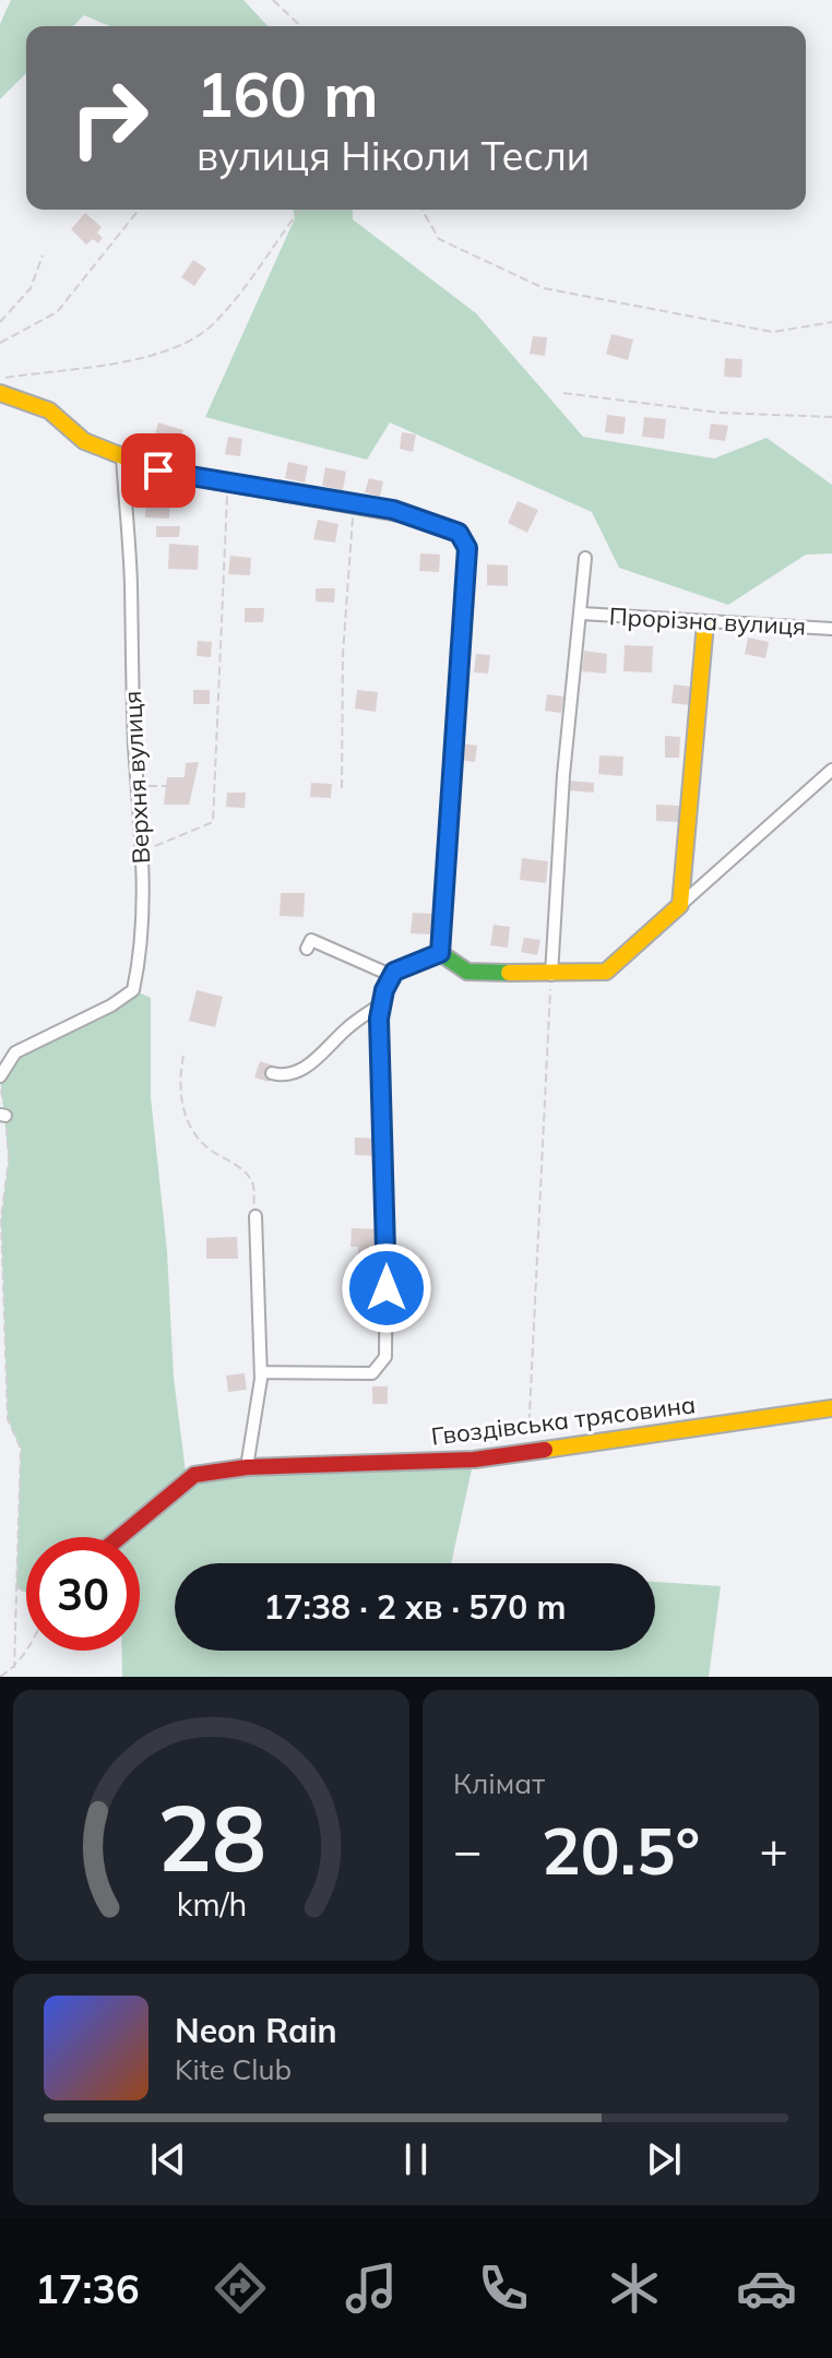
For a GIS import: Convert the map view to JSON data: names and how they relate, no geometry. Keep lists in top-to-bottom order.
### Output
{
  "streets": {
    "street": ["Прорізна вулиця", "Верхня вулиця", "Гвоздівська трясовина"]
  },
  "page": {
    "turn": ["160 m", "вулиця Ніколи Тесли"],
    "limit": "30",
    "trip": "17:38 · 2 хв · 570 m",
    "tile": "Клімат",
    "heat": ["−", "20.5°", "+"],
    "song": ["Neon Rain", "Kite Club"],
    "tabs": "17:36",
    "gauge": ["28", "km/h"]
  }
}
